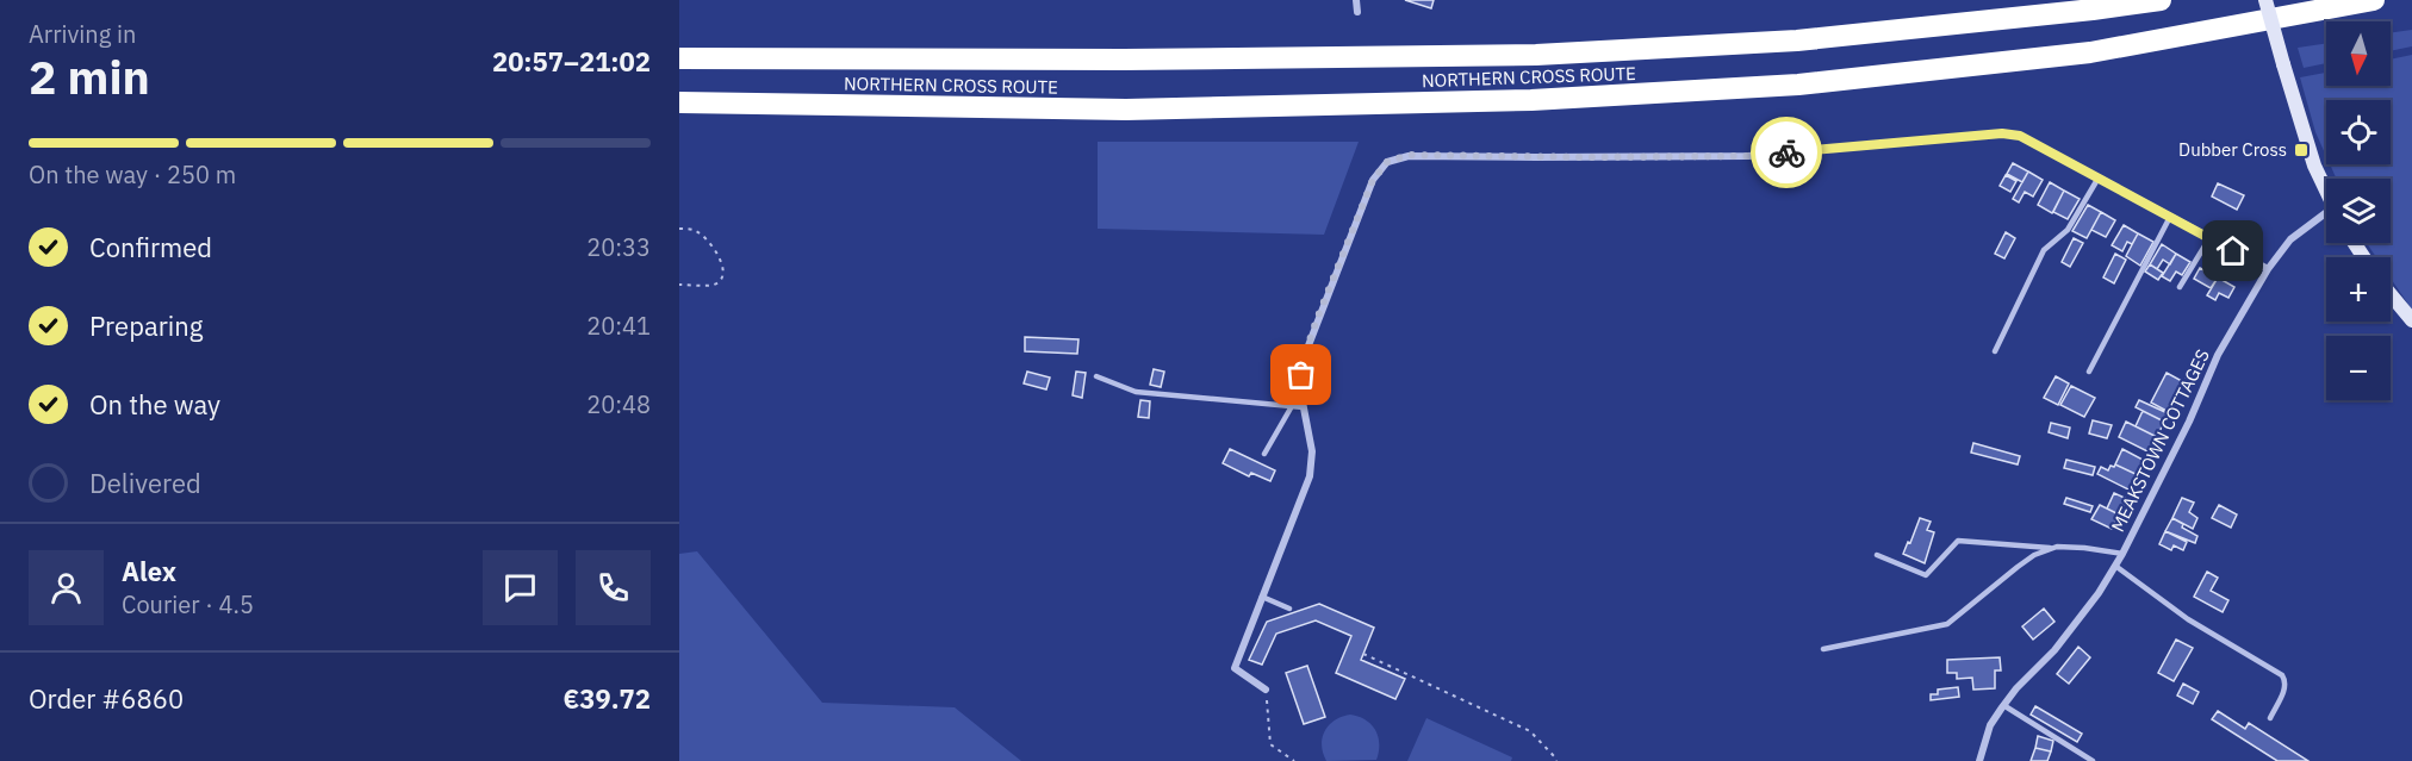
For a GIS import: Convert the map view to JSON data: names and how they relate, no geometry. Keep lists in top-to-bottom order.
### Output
{
  "streets": {
    "highway": ["NORTHERN CROSS ROUTE"],
    "street": ["MEAKSTOWN COTTAGES"]
  },
  "places": {
    "transit": ["Dubber Cross"]
  },
  "north": "bottom",
  "page": {
    "heading": ["2 min", "Arriving in", "20:57–21:02"],
    "panel": [
      "Alex",
      "Courier · 4.5",
      "Order #6860",
      "€39.72"
    ],
    "map_buttons": ["+", "−"],
    "bar": "On the way · 250 m",
    "list": [
      ["Confirmed", "20:33"],
      ["Preparing", "20:41"],
      ["On the way", "20:48"],
      "Delivered"
    ]
  }
}
